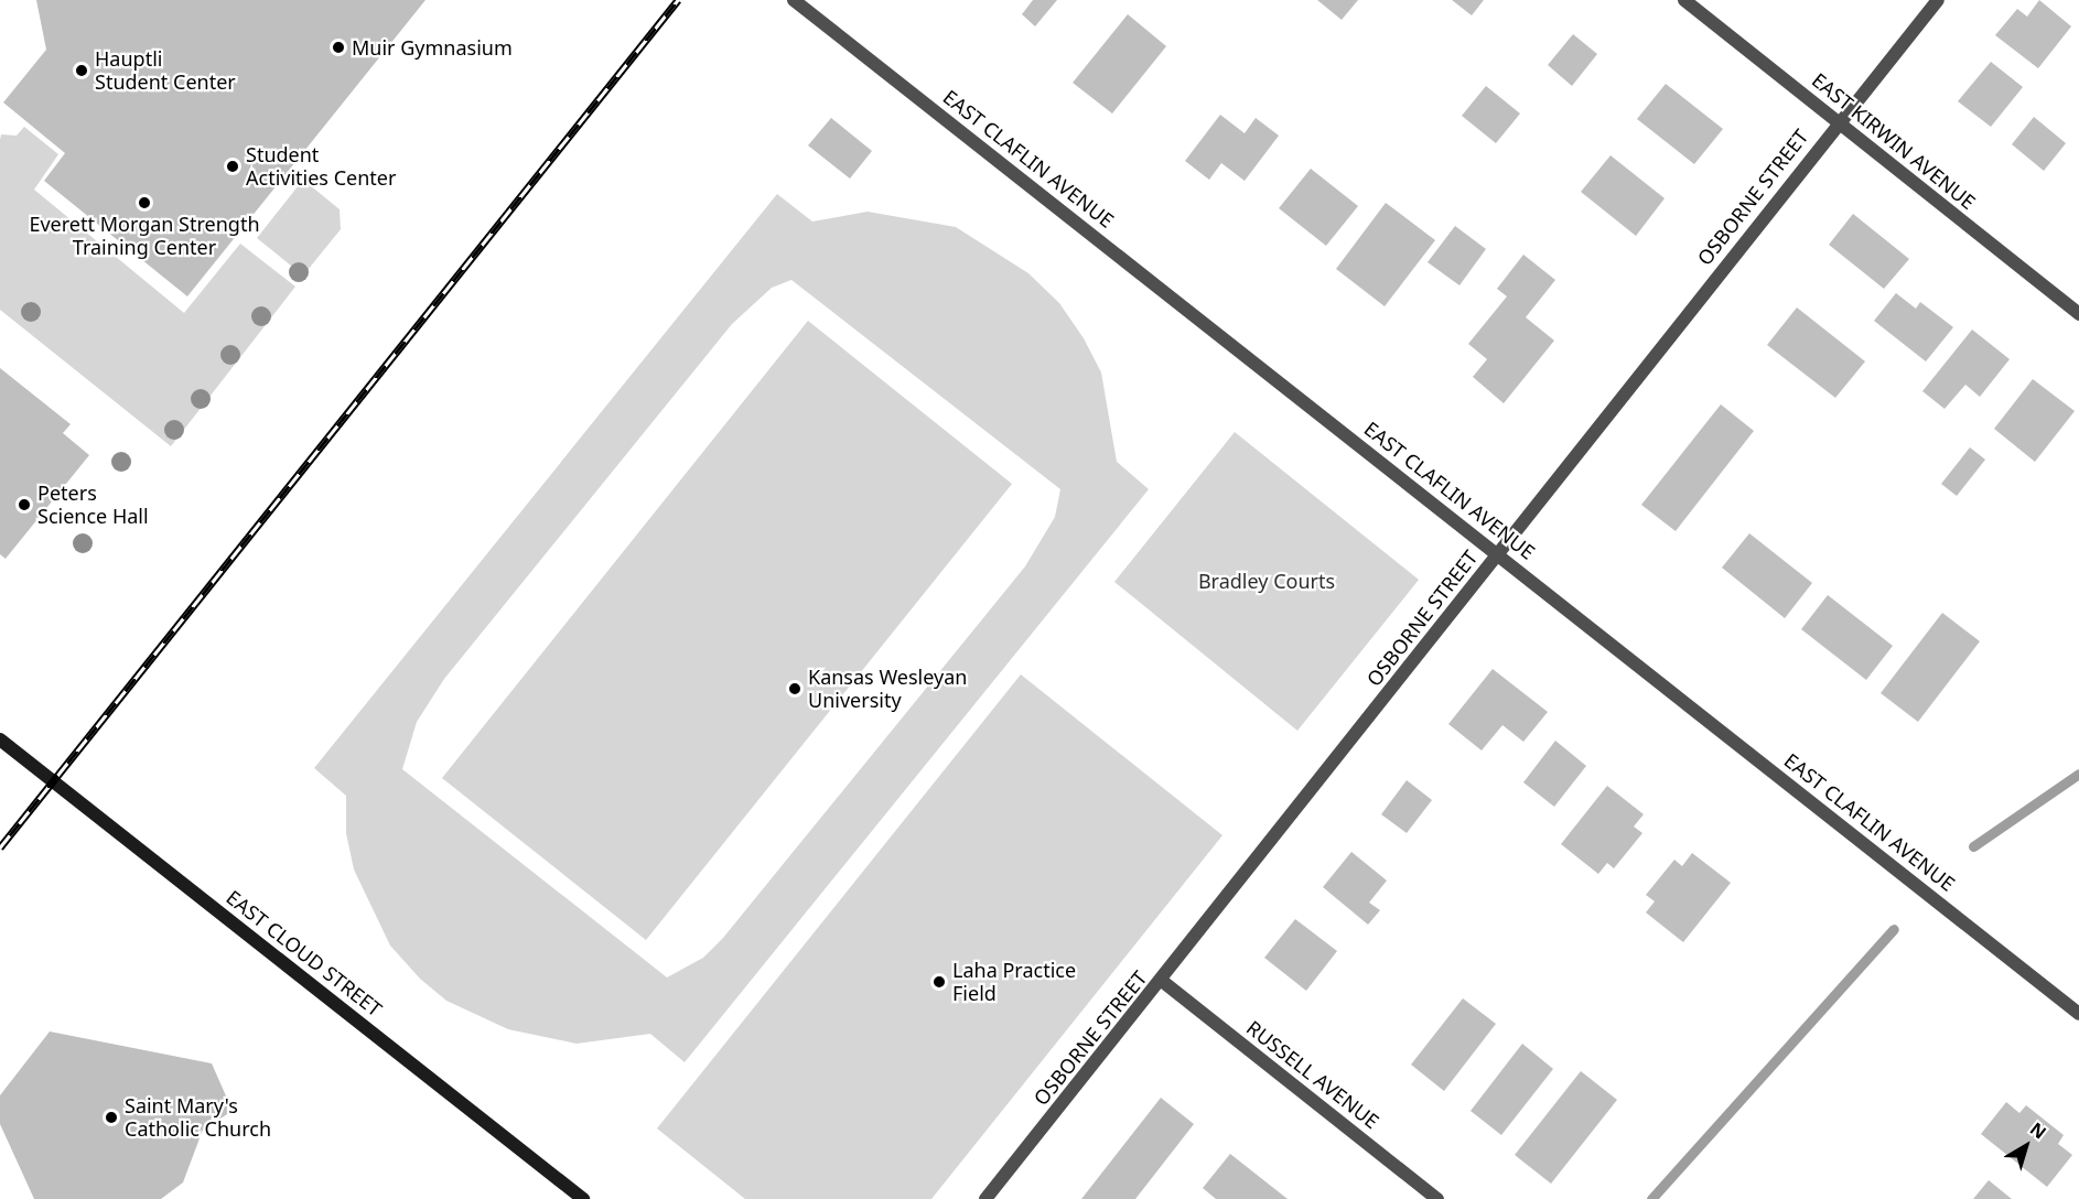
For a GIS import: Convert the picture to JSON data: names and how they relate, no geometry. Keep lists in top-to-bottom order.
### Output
{
  "streets": {
    "main road": ["EAST CLOUD STREET"],
    "street": [
      "EAST KIRWIN AVENUE",
      "EAST CLAFLIN AVENUE",
      "OSBORNE STREET",
      "RUSSELL AVENUE"
    ]
  },
  "crossings": [
    ["EAST KIRWIN AVENUE", "OSBORNE STREET"],
    ["EAST CLAFLIN AVENUE", "OSBORNE STREET"],
    ["OSBORNE STREET", "RUSSELL AVENUE"]
  ],
  "parks": ["Bradley Courts"],
  "places": [
    "Muir Gymnasium",
    "Hauptli Student Center",
    "Student Activities Center",
    "Everett Morgan Strength Training Center",
    "Peters Science Hall",
    "Kansas Wesleyan University",
    "Laha Practice Field",
    "Saint Mary's Catholic Church"
  ],
  "north": "top right"
}
